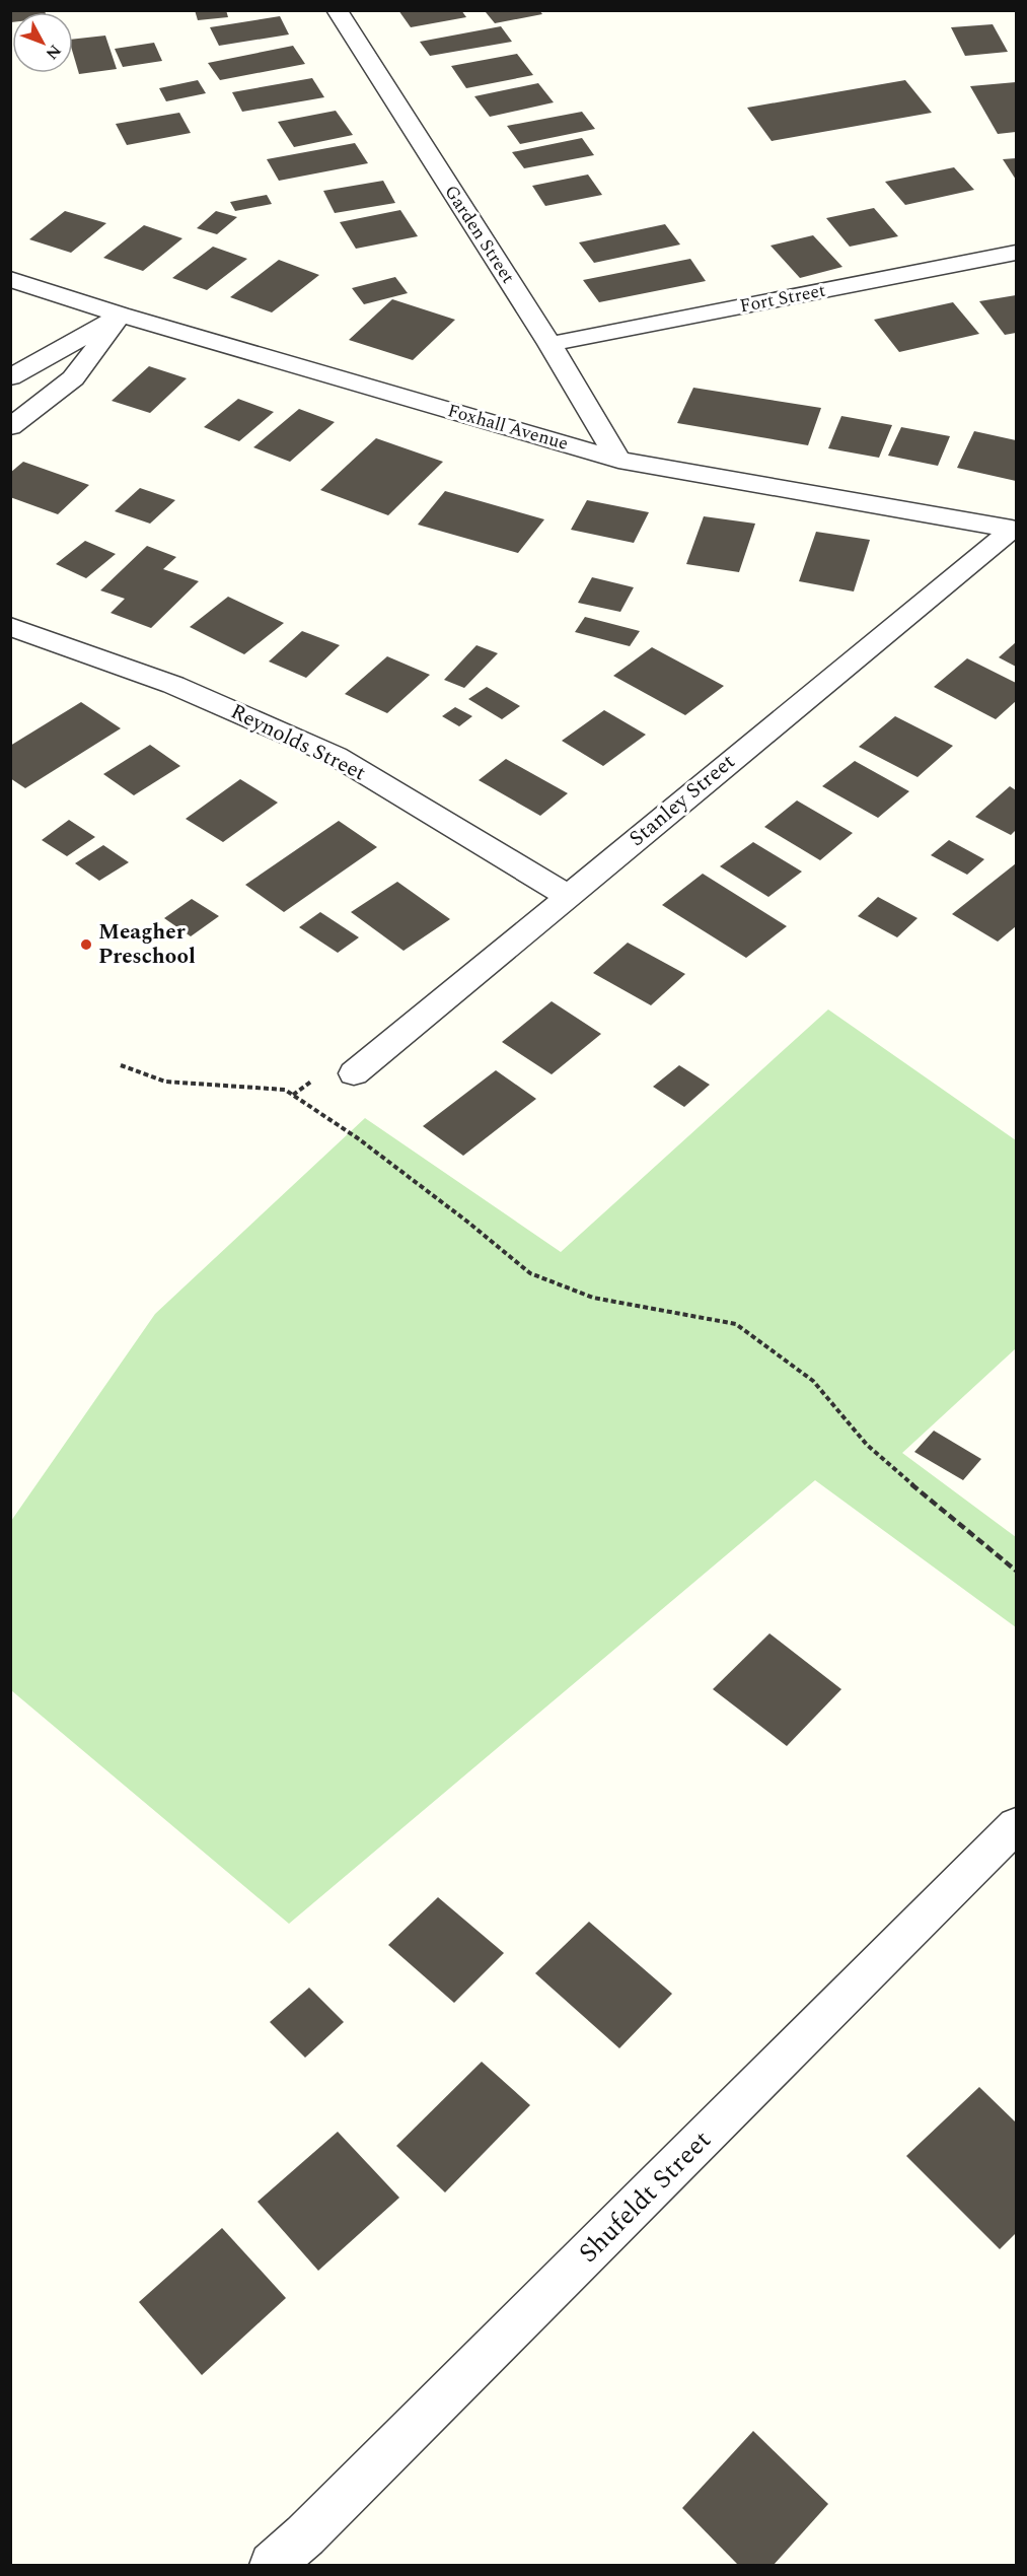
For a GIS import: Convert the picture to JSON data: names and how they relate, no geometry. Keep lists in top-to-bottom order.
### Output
{
  "streets": {
    "street": [
      "Garden Street",
      "Fort Street",
      "Foxhall Avenue",
      "Reynolds Street",
      "Stanley Street",
      "Shufeldt Street"
    ]
  },
  "crossings": [
    ["Garden Street", "Fort Street"],
    ["Garden Street", "Foxhall Avenue"],
    ["Foxhall Avenue", "Stanley Street"],
    ["Reynolds Street", "Stanley Street"]
  ],
  "places": ["Meagher Preschool"],
  "north": "bottom right"
}
